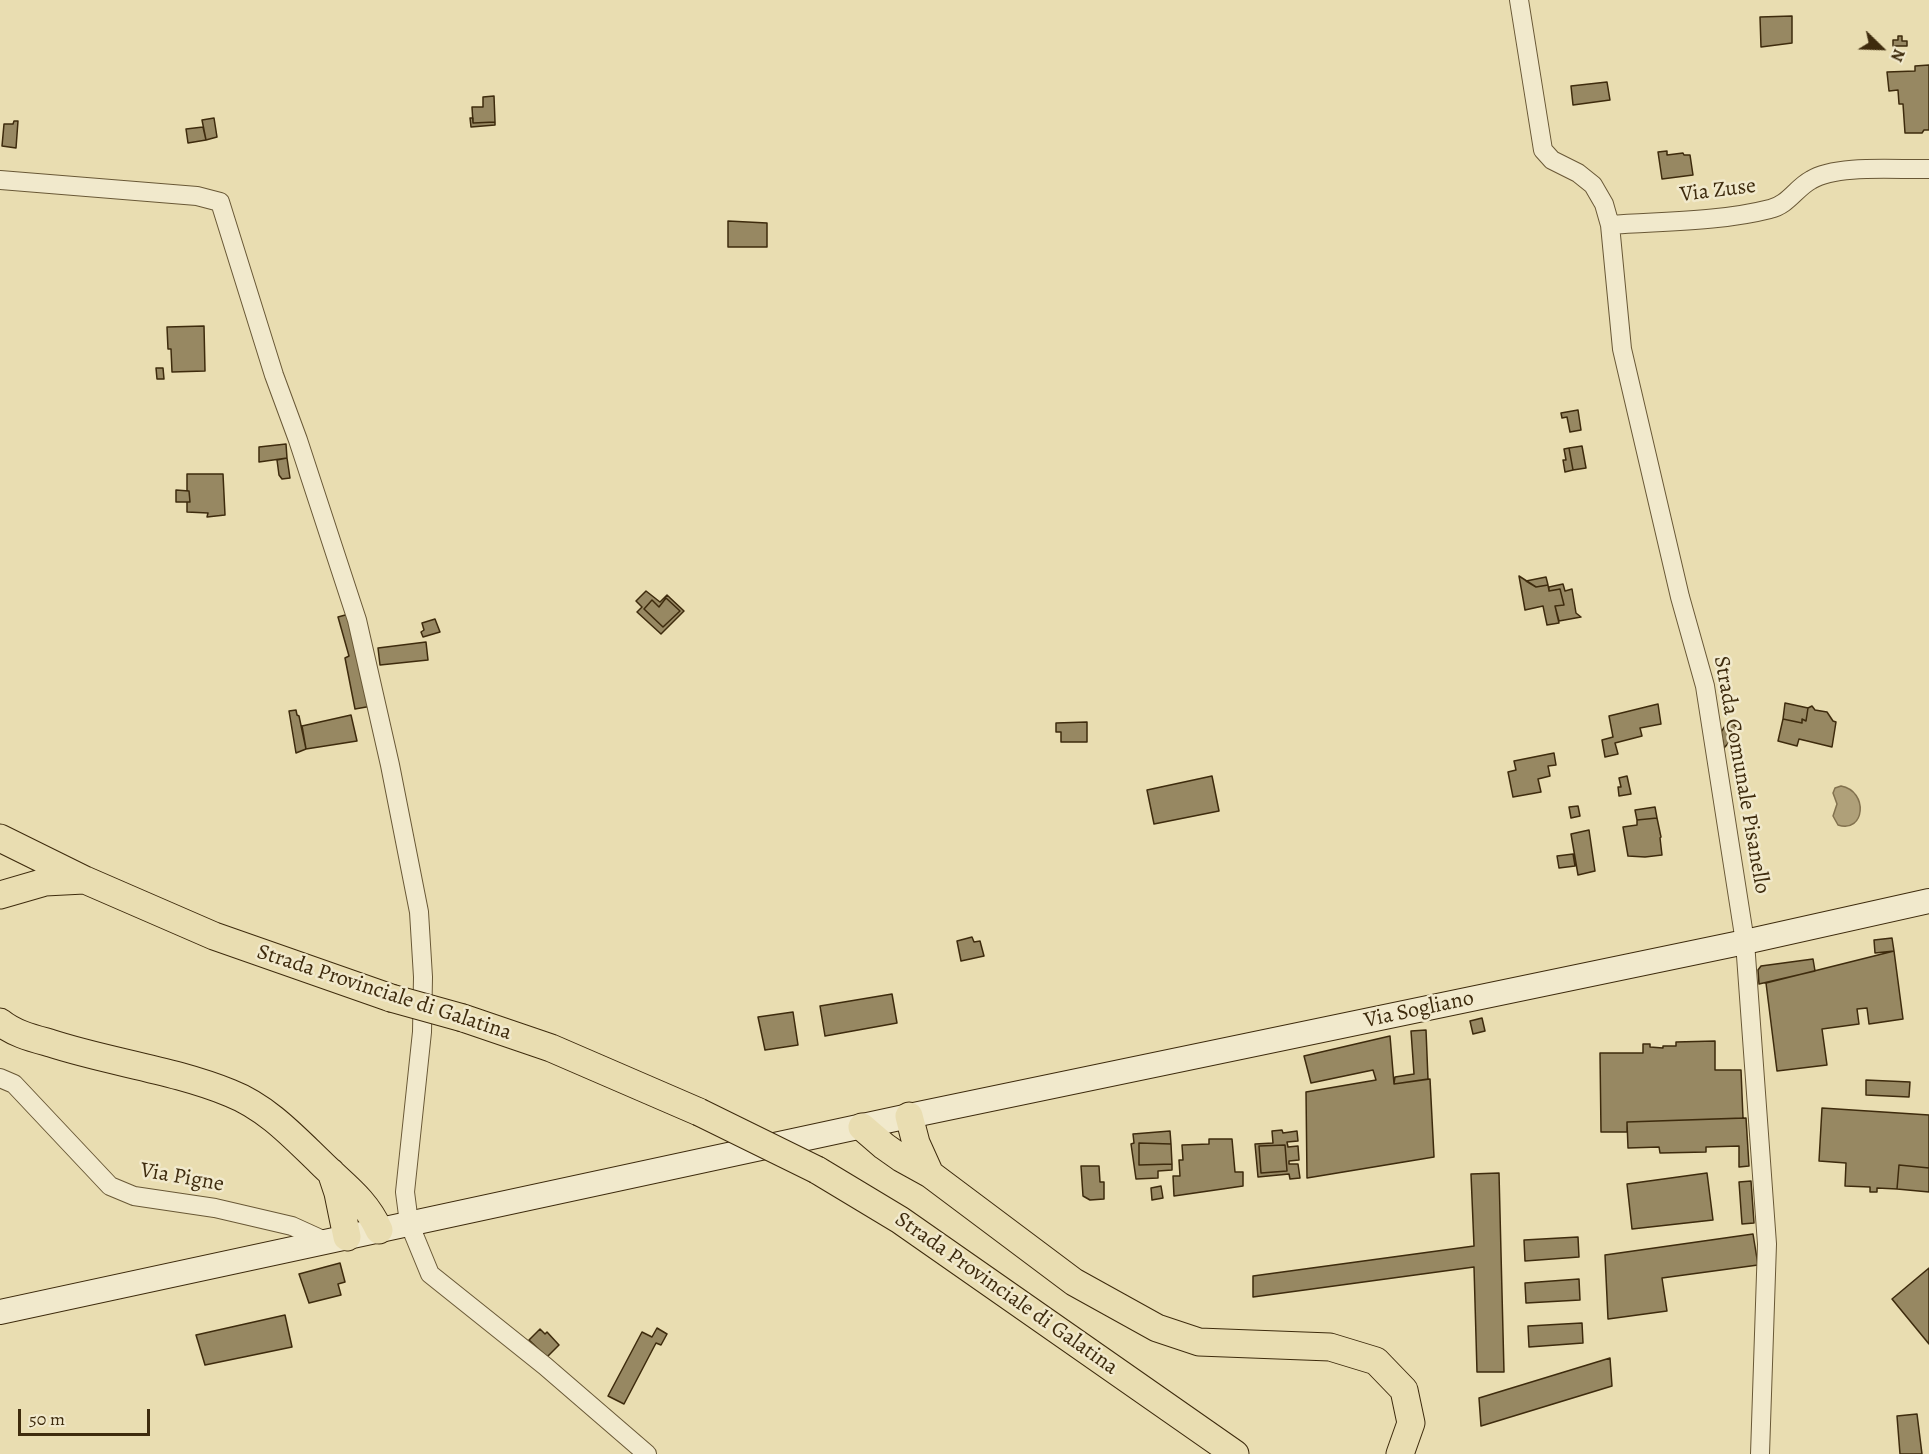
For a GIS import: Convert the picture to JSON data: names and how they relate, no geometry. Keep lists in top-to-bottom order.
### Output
{
  "streets": {
    "main road": ["Strada Provinciale di Galatina", "Via Sogliano"],
    "street": ["Via Zuse", "Strada Comunale Pisanello", "Via Pigne"]
  },
  "crossings": [
    ["Via Zuse", "Strada Comunale Pisanello"],
    ["Strada Comunale Pisanello", "Via Sogliano"]
  ],
  "scale_bar": "50 m",
  "north": "bottom right"
}
